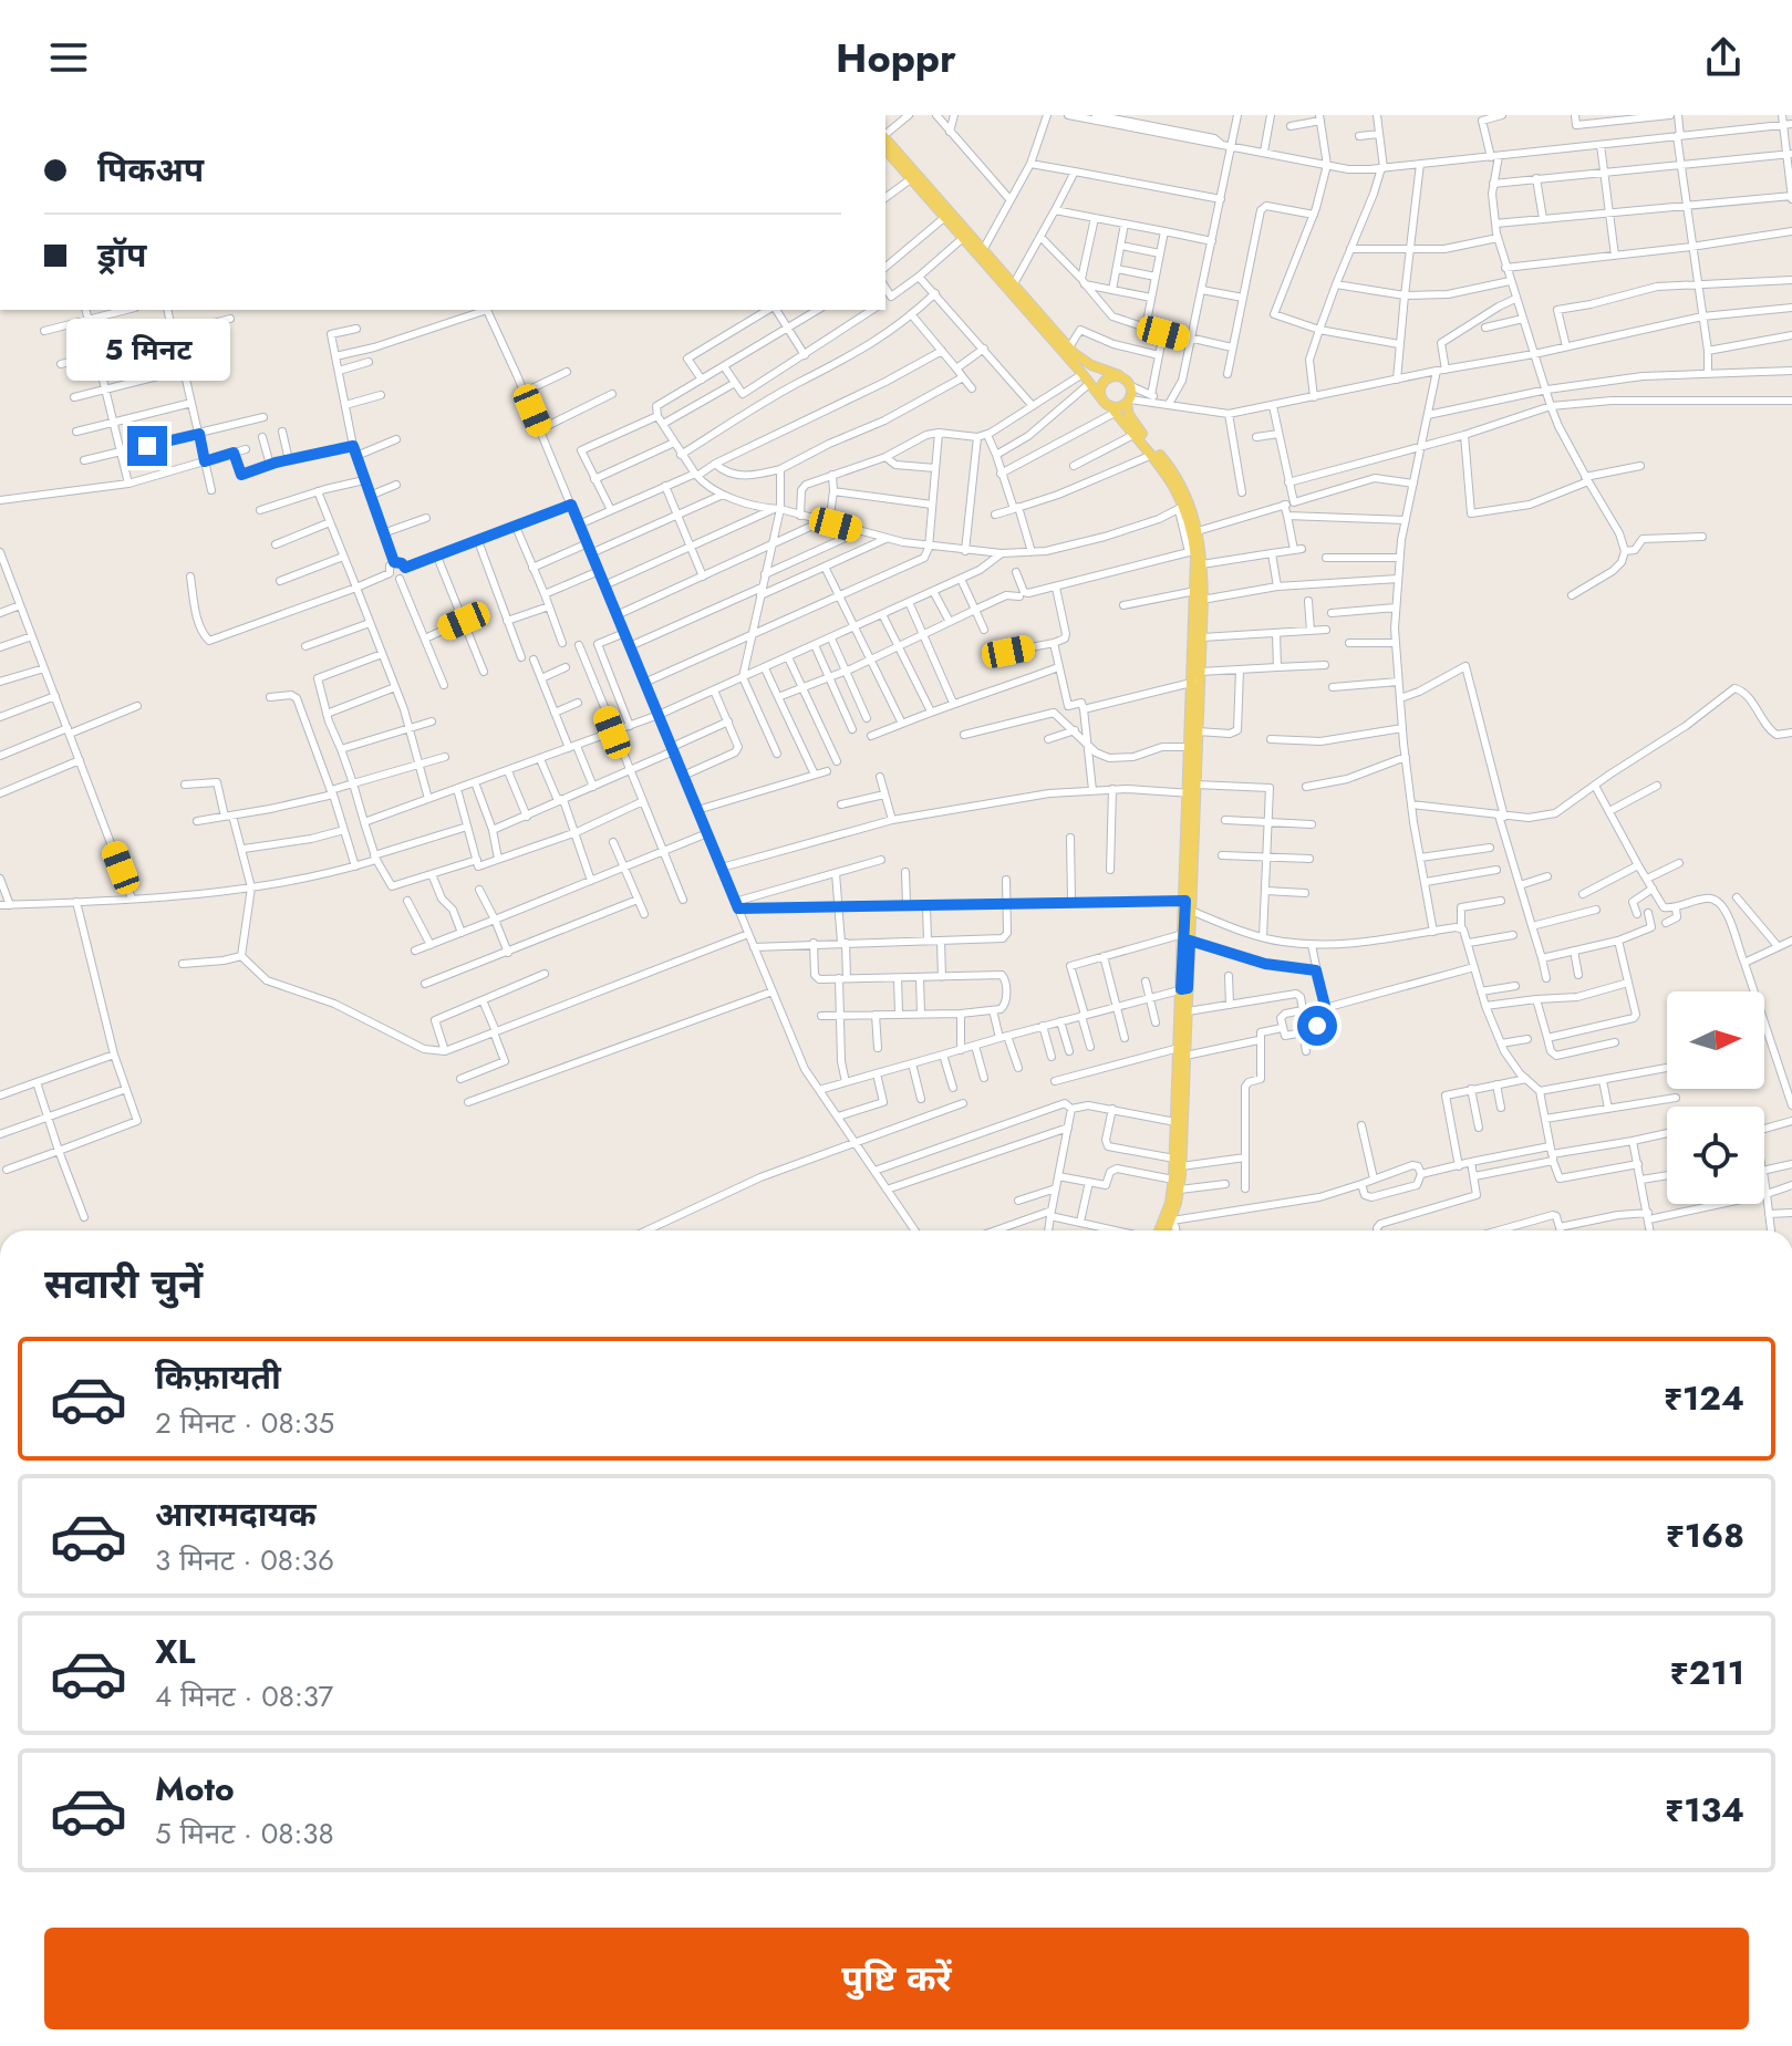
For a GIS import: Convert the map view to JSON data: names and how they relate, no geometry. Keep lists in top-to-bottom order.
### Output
{
  "north": "right",
  "page": {
    "header": "Hoppr",
    "banner": ["पिकअप", "ड्रॉप"],
    "bubble": "5 मिनट",
    "heading": "सवारी चुनें",
    "list": [
      {
        "name": "किफ़ायती",
        "note": "2 मिनट · 08:35",
        "value": "₹124"
      },
      {
        "name": "आरामदायक",
        "note": "3 मिनट · 08:36",
        "value": "₹168"
      },
      {
        "name": "XL",
        "note": "4 मिनट · 08:37",
        "value": "₹211"
      },
      {
        "name": "Moto",
        "note": "5 मिनट · 08:38",
        "value": "₹134"
      }
    ],
    "buttons": "पुष्टि करें"
  }
}
